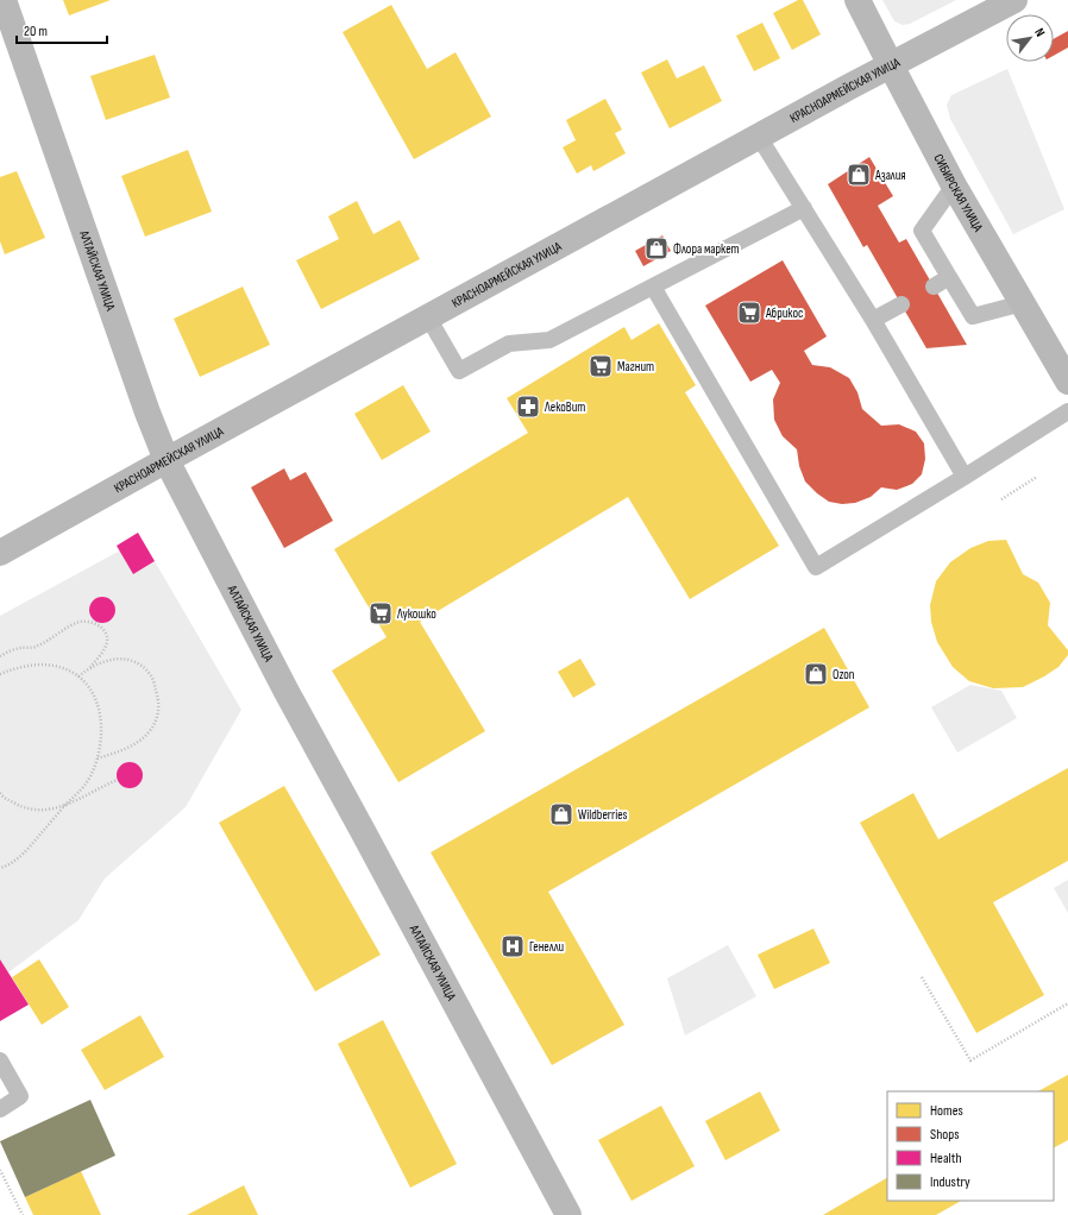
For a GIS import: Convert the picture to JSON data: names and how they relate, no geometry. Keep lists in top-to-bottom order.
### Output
{
  "streets": {
    "main road": ["КРАСНОАРМЕЙСКАЯ УЛИЦА", "СИБИРСКАЯ УЛИЦА", "АЛТАЙСКАЯ УЛИЦА"]
  },
  "crossings": [
    ["КРАСНОАРМЕЙСКАЯ УЛИЦА", "СИБИРСКАЯ УЛИЦА"],
    ["КРАСНОАРМЕЙСКАЯ УЛИЦА", "АЛТАЙСКАЯ УЛИЦА"]
  ],
  "places": {
    "shop": [
      "Азалия",
      "Флора маркет",
      "Ozon",
      "Wildberries"
    ],
    "supermarket": ["Абрикос", "Магнит", "Лукошко"],
    "pharmacy": ["ЛекоВит"],
    "hospital": ["Генелли"]
  },
  "legend": [
    "Homes",
    "Shops",
    "Health",
    "Industry"
  ],
  "scale_bar": "20 m",
  "north": "top right"
}
